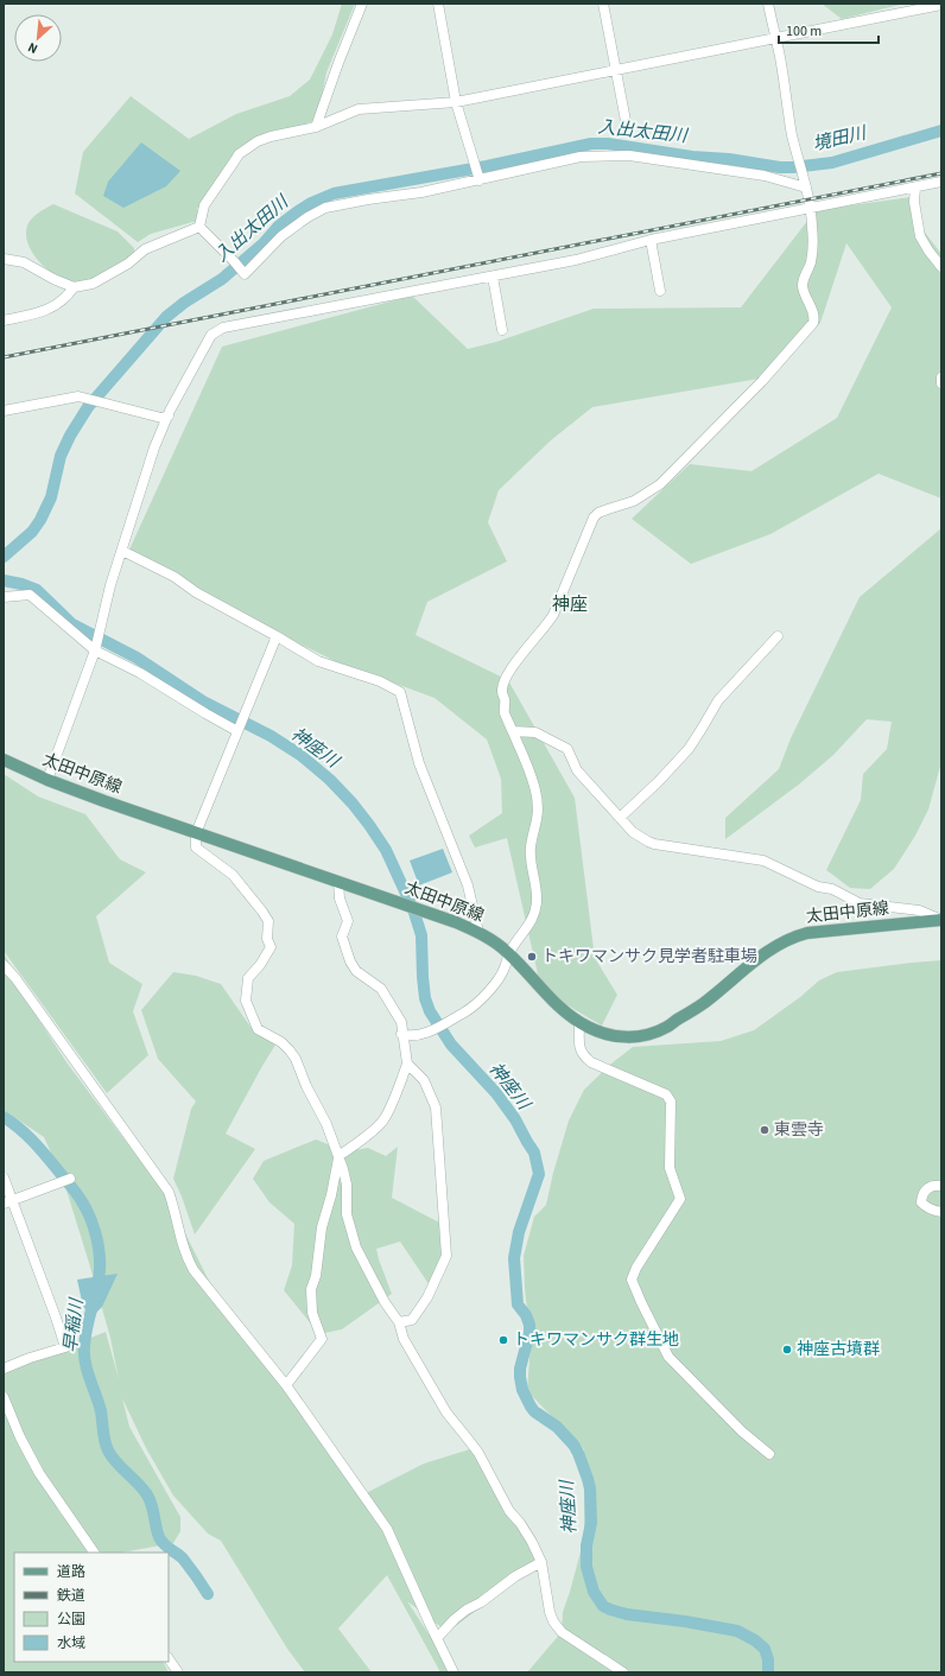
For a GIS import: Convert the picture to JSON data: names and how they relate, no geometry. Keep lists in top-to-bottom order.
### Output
{
  "streets": {
    "main road": ["太田中原線"]
  },
  "districts": ["神座"],
  "water": [
    "入出太田川",
    "境田川",
    "神座川",
    "早稲川"
  ],
  "places": [
    "トキワマンサク見学者駐車場",
    "東雲寺",
    "トキワマンサク群生地",
    "神座古墳群"
  ],
  "legend": [
    "道路",
    "鉄道",
    "公園",
    "水域"
  ],
  "scale_bar": "100 m",
  "north": "bottom left"
}
